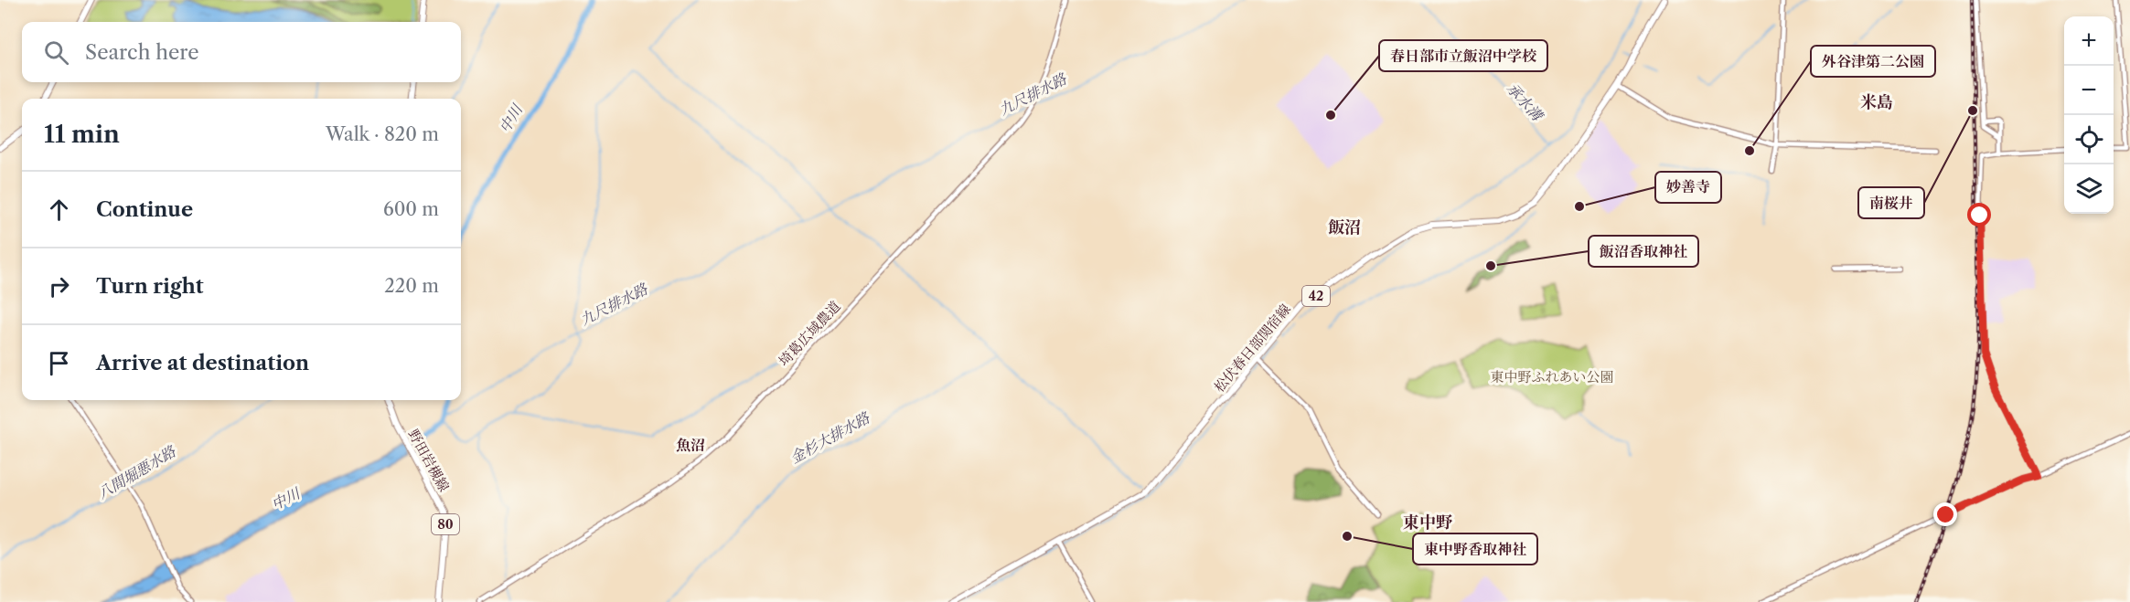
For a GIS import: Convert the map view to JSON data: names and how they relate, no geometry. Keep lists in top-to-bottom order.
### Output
{
  "streets": {
    "main road": [
      "42",
      "松伏春日部関宿線",
      "野田岩槻線",
      "80"
    ],
    "street": ["埼葛広域農道"]
  },
  "districts": [
    "米島",
    "飯沼",
    "魚沼",
    "東中野"
  ],
  "water": [
    "九尺排水路",
    "承水溝",
    "中川",
    "金杉大排水路",
    "八間堀悪水路"
  ],
  "parks": ["東中野ふれあい公園"],
  "places": [
    "南桜井",
    "春日部市立飯沼中学校",
    "外谷津第二公園",
    "妙善寺",
    "飯沼香取神社",
    "東中野香取神社"
  ],
  "page": {
    "map_buttons": ["+", "−"],
    "search": "Search here",
    "heading": ["11 min", "Walk · 820 m"],
    "list": [
      ["Continue", "600 m"],
      ["Turn right", "220 m"],
      "Arrive at destination"
    ]
  }
}
